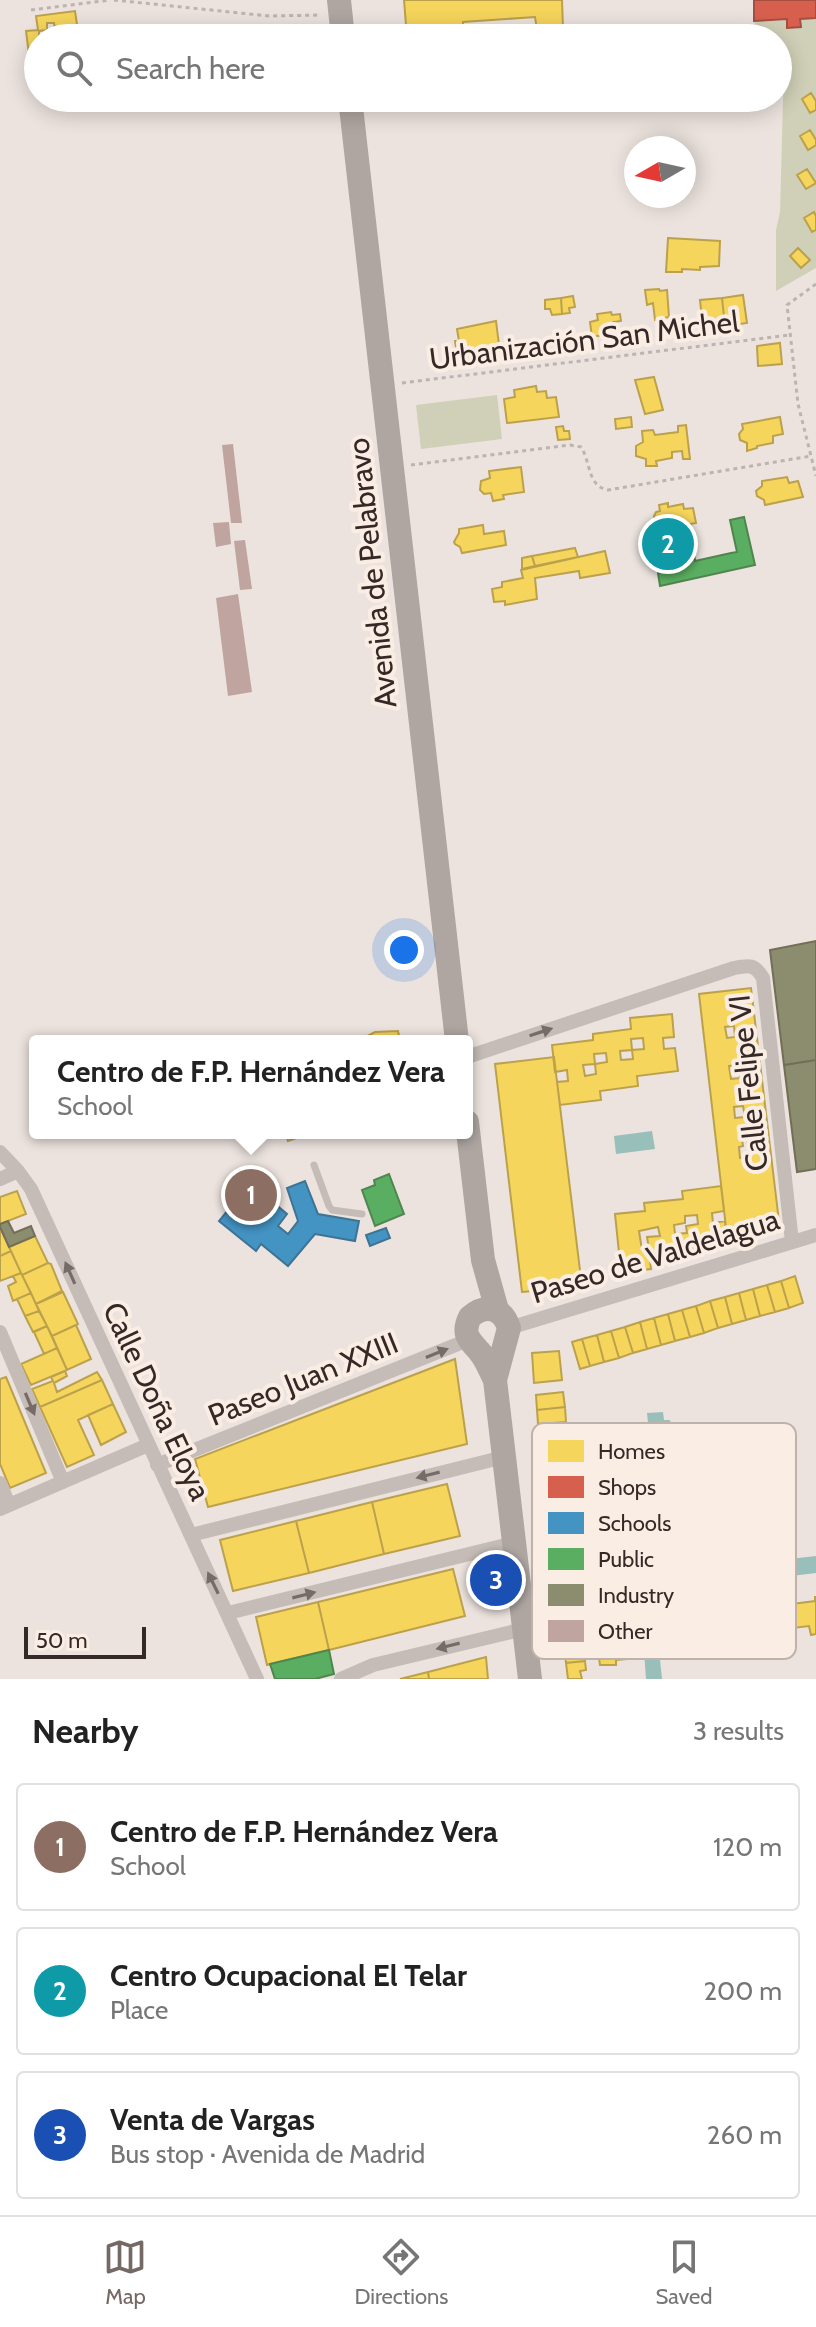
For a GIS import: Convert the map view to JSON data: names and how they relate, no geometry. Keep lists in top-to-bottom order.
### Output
{
  "streets": {
    "highway": ["Avenida de Pelabravo"],
    "street": [
      "Calle Felipe VI",
      "Paseo de Valdelagua",
      "Paseo Juan XXIII",
      "Calle Doña Eloya"
    ],
    "path": ["Urbanización San Michel"]
  },
  "crossings": [
    ["Urbanización San Michel", "Avenida de Pelabravo"],
    ["Calle Felipe VI", "Paseo de Valdelagua"],
    ["Paseo Juan XXIII", "Calle Doña Eloya"]
  ],
  "legend": [
    "Homes",
    "Shops",
    "Schools",
    "Public",
    "Industry",
    "Other"
  ],
  "scale_bar": "50 m",
  "north": "left",
  "page": {
    "search": "Search here",
    "pins": ["2", "1", "3"],
    "popup": ["Centro de F.P. Hernández Vera", "School"],
    "scale": "50 m",
    "heading": ["Nearby", "3 results"],
    "list": [
      {
        "mark": "1",
        "name": "Centro de F.P. Hernández Vera",
        "note": "School",
        "value": "120 m"
      },
      {
        "mark": "2",
        "name": "Centro Ocupacional El Telar",
        "note": "Place",
        "value": "200 m"
      },
      {
        "mark": "3",
        "name": "Venta de Vargas",
        "note": "Bus stop · Avenida de Madrid",
        "value": "260 m"
      }
    ],
    "nav": ["Map", "Directions", "Saved"]
  }
}
